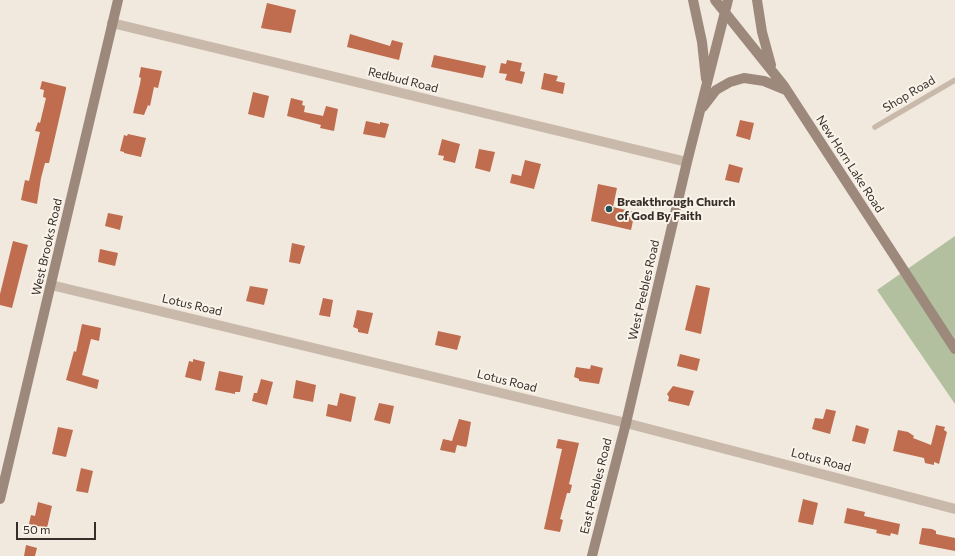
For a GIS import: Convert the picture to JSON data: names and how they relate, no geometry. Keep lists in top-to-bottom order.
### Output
{
  "streets": {
    "main road": [
      "New Horn Lake Road",
      "West Brooks Road",
      "West Peebles Road",
      "East Peebles Road"
    ],
    "street": ["Redbud Road", "Lotus Road"],
    "lane": ["Shop Road"]
  },
  "crossings": [
    ["Redbud Road", "West Brooks Road"],
    ["Redbud Road", "West Peebles Road"],
    ["New Horn Lake Road", "West Peebles Road"],
    ["West Brooks Road", "Lotus Road"],
    ["West Peebles Road", "Lotus Road"],
    ["West Peebles Road", "East Peebles Road"],
    ["Lotus Road", "East Peebles Road"]
  ],
  "places": ["Breakthrough Church of God By Faith"],
  "scale_bar": "50 m"
}
